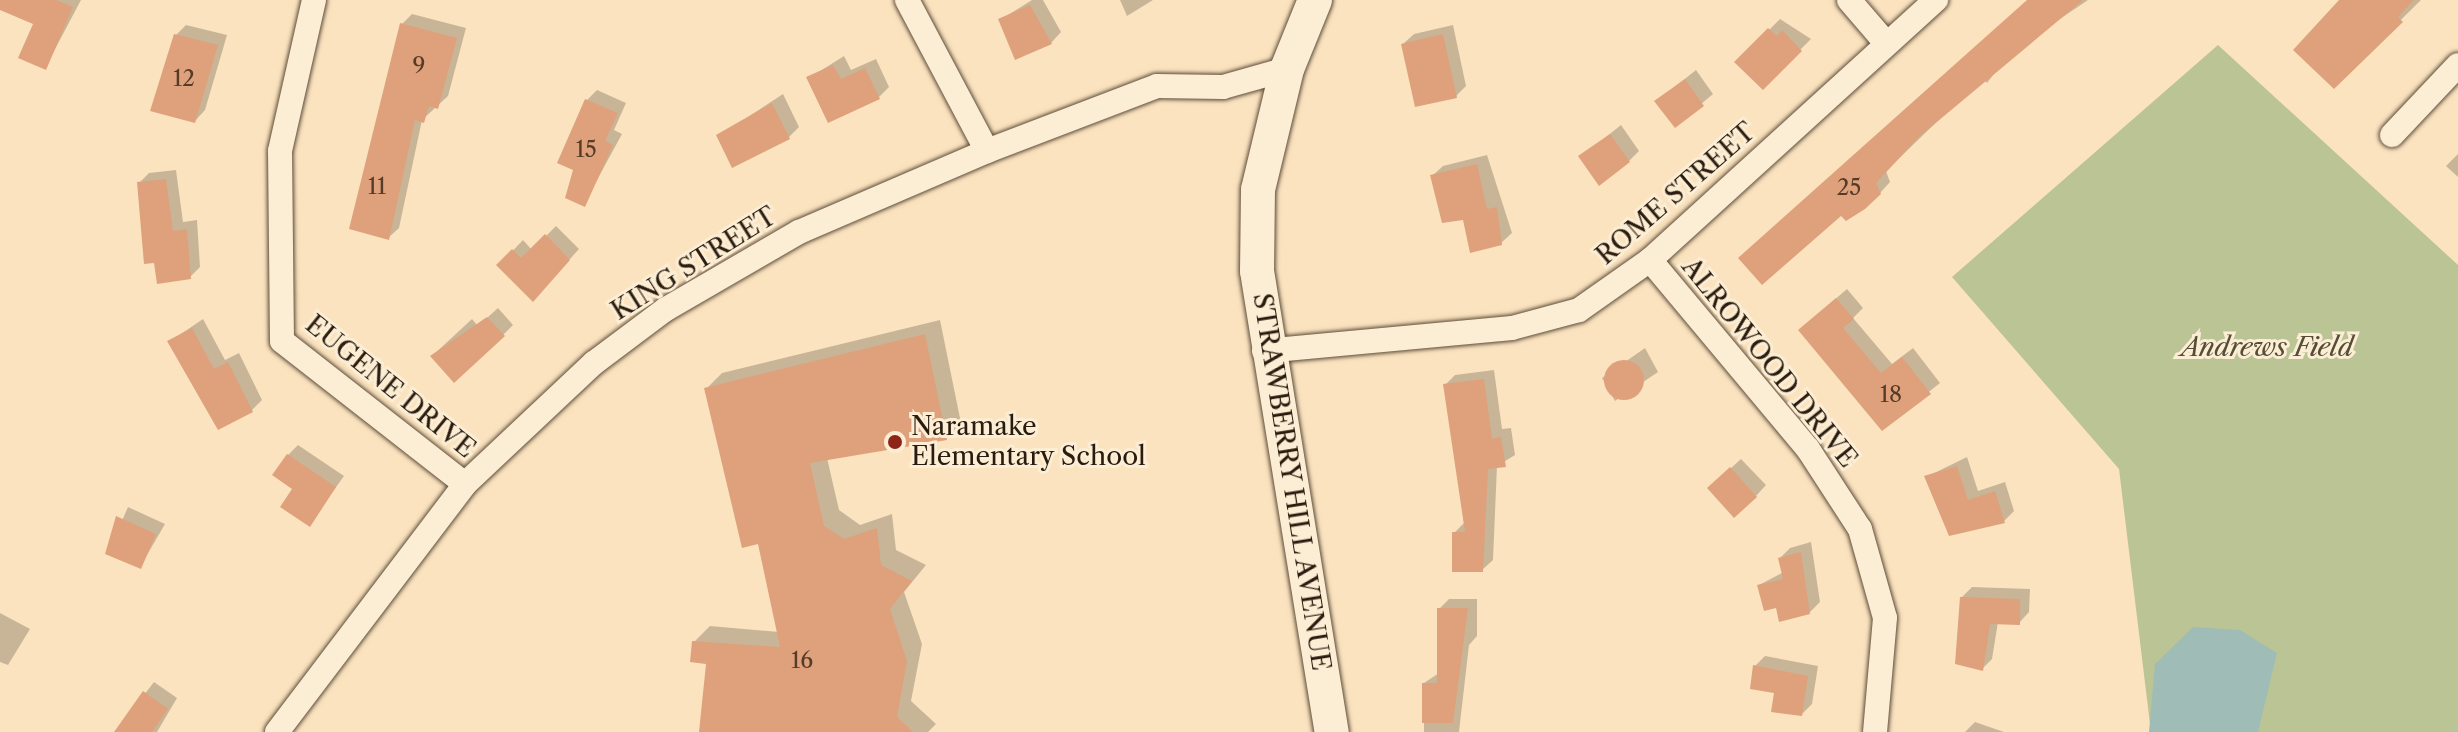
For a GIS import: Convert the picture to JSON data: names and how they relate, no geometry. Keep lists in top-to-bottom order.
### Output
{
  "streets": {
    "main road": ["STRAWBERRY HILL AVENUE"],
    "street": [
      "ROME STREET",
      "KING STREET",
      "ALROWOOD DRIVE",
      "EUGENE DRIVE"
    ]
  },
  "crossings": [
    ["ROME STREET", "ALROWOOD DRIVE"],
    ["ROME STREET", "STRAWBERRY HILL AVENUE"],
    ["KING STREET", "EUGENE DRIVE"],
    ["KING STREET", "STRAWBERRY HILL AVENUE"]
  ],
  "parks": ["Andrews Field"],
  "places": ["Naramake Elementary School"],
  "house_numbers": [
    "9",
    "12",
    "15",
    "11",
    "25",
    "18",
    "16"
  ]
}
